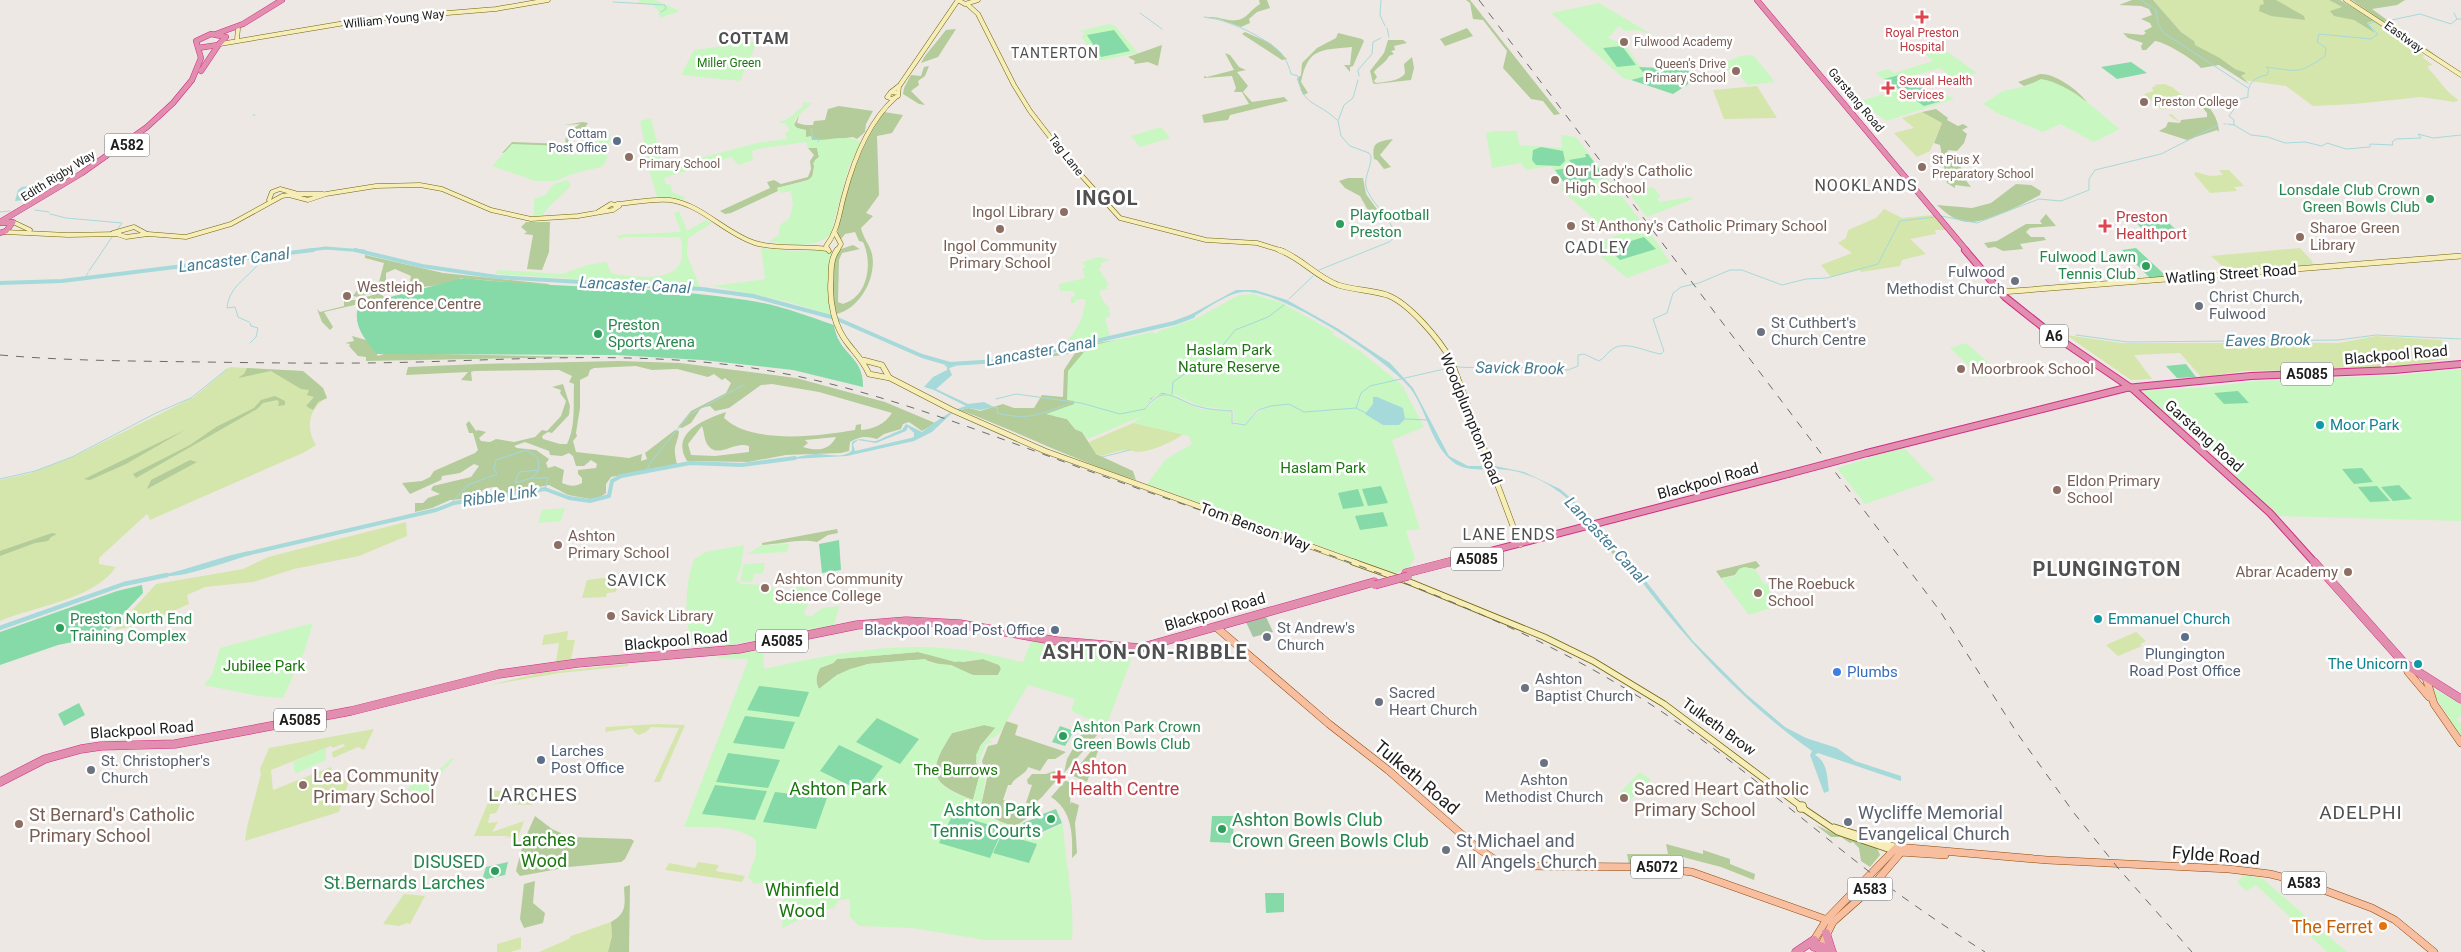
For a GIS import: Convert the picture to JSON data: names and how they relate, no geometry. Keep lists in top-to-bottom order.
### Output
{
  "streets": {
    "highway": [
      "Garstang Road",
      "A582",
      "Edith Rigby Way",
      "A6",
      "Blackpool Road",
      "A5085",
      "A583"
    ],
    "main road": [
      "William Young Way",
      "Eastway",
      "Tag Lane",
      "Watling Street Road",
      "Woodplumpton Road",
      "Tom Benson Way",
      "Tulketh Brow",
      "Tulketh Road",
      "Fylde Road",
      "A5072"
    ]
  },
  "crossings": [
    ["William Young Way", "A582"],
    ["William Young Way", "Edith Rigby Way"],
    ["Garstang Road", "Watling Street Road"],
    ["Garstang Road", "A6"],
    ["Garstang Road", "Blackpool Road"],
    ["A582", "Edith Rigby Way"],
    ["Tag Lane", "Woodplumpton Road"],
    ["Blackpool Road", "Woodplumpton Road"],
    ["Blackpool Road", "Tulketh Road"],
    ["Tom Benson Way", "Tulketh Brow"],
    ["Tulketh Brow", "Fylde Road"],
    ["Tulketh Brow", "A583"],
    ["Tulketh Road", "A583"],
    ["Fylde Road", "A583"]
  ],
  "districts": [
    "COTTAM",
    "TANTERTON",
    "NOOKLANDS",
    "INGOL",
    "CADLEY",
    "LANE ENDS",
    "PLUNGINGTON",
    "SAVICK",
    "ASHTON-ON-RIBBLE",
    "LARCHES",
    "ADELPHI"
  ],
  "water": [
    "Lancaster Canal",
    "Eaves Brook",
    "Savick Brook",
    "Ribble Link"
  ],
  "parks": [
    "Miller Green",
    "Haslam Park Nature Reserve",
    "Haslam Park",
    "Jubilee Park",
    "The Burrows",
    "Ashton Park",
    "Larches Wood",
    "Whinfield Wood"
  ],
  "places": {
    "health": [
      "Royal Preston Hospital",
      "Sexual Health Services",
      "Preston Healthport",
      "Ashton Health Centre"
    ],
    "other": [
      "Fulwood Academy",
      "Queen's Drive Primary School",
      "Preston College",
      "Cottam Post Office",
      "Cottam Primary School",
      "St Pius X Preparatory School",
      "Our Lady's Catholic High School",
      "Lonsdale Club Crown Green Bowls Club",
      "Ingol Library",
      "Playfootball Preston",
      "St Anthony's Catholic Primary School",
      "Ingol Community Primary School",
      "Sharoe Green Library",
      "Fulwood Lawn Tennis Club",
      "Fulwood Methodist Church",
      "Westleigh Conference Centre",
      "Christ Church, Fulwood",
      "St Cuthbert's Church Centre",
      "Preston Sports Arena",
      "Moorbrook School",
      "Moor Park",
      "Eldon Primary School",
      "Ashton Primary School",
      "Abrar Academy",
      "Ashton Community Science College",
      "The Roebuck School",
      "Savick Library",
      "Emmanuel Church",
      "Preston North End Training Complex",
      "Blackpool Road Post Office",
      "St Andrew's Church",
      "Plungington Road Post Office",
      "The Unicorn",
      "Plumbs",
      "Ashton Baptist Church",
      "Sacred Heart Church",
      "Ashton Park Crown Green Bowls Club",
      "Larches Post Office",
      "Ashton Methodist Church",
      "St. Christopher's Church",
      "Lea Community Primary School",
      "Sacred Heart Catholic Primary School",
      "Ashton Park Tennis Courts",
      "Wycliffe Memorial Evangelical Church",
      "St Bernard's Catholic Primary School",
      "Ashton Bowls Club Crown Green Bowls Club",
      "St Michael and All Angels Church",
      "DISUSED St.Bernards Larches",
      "The Ferret"
    ]
  }
}
